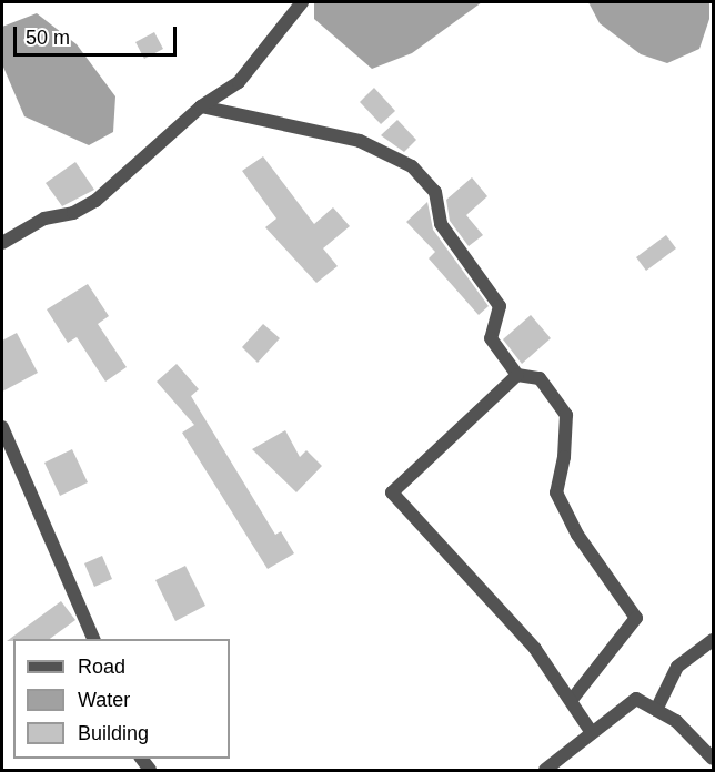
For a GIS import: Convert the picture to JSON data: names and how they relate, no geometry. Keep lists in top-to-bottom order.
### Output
{
  "legend": ["Road", "Water", "Building"],
  "scale_bar": "50 m"
}
